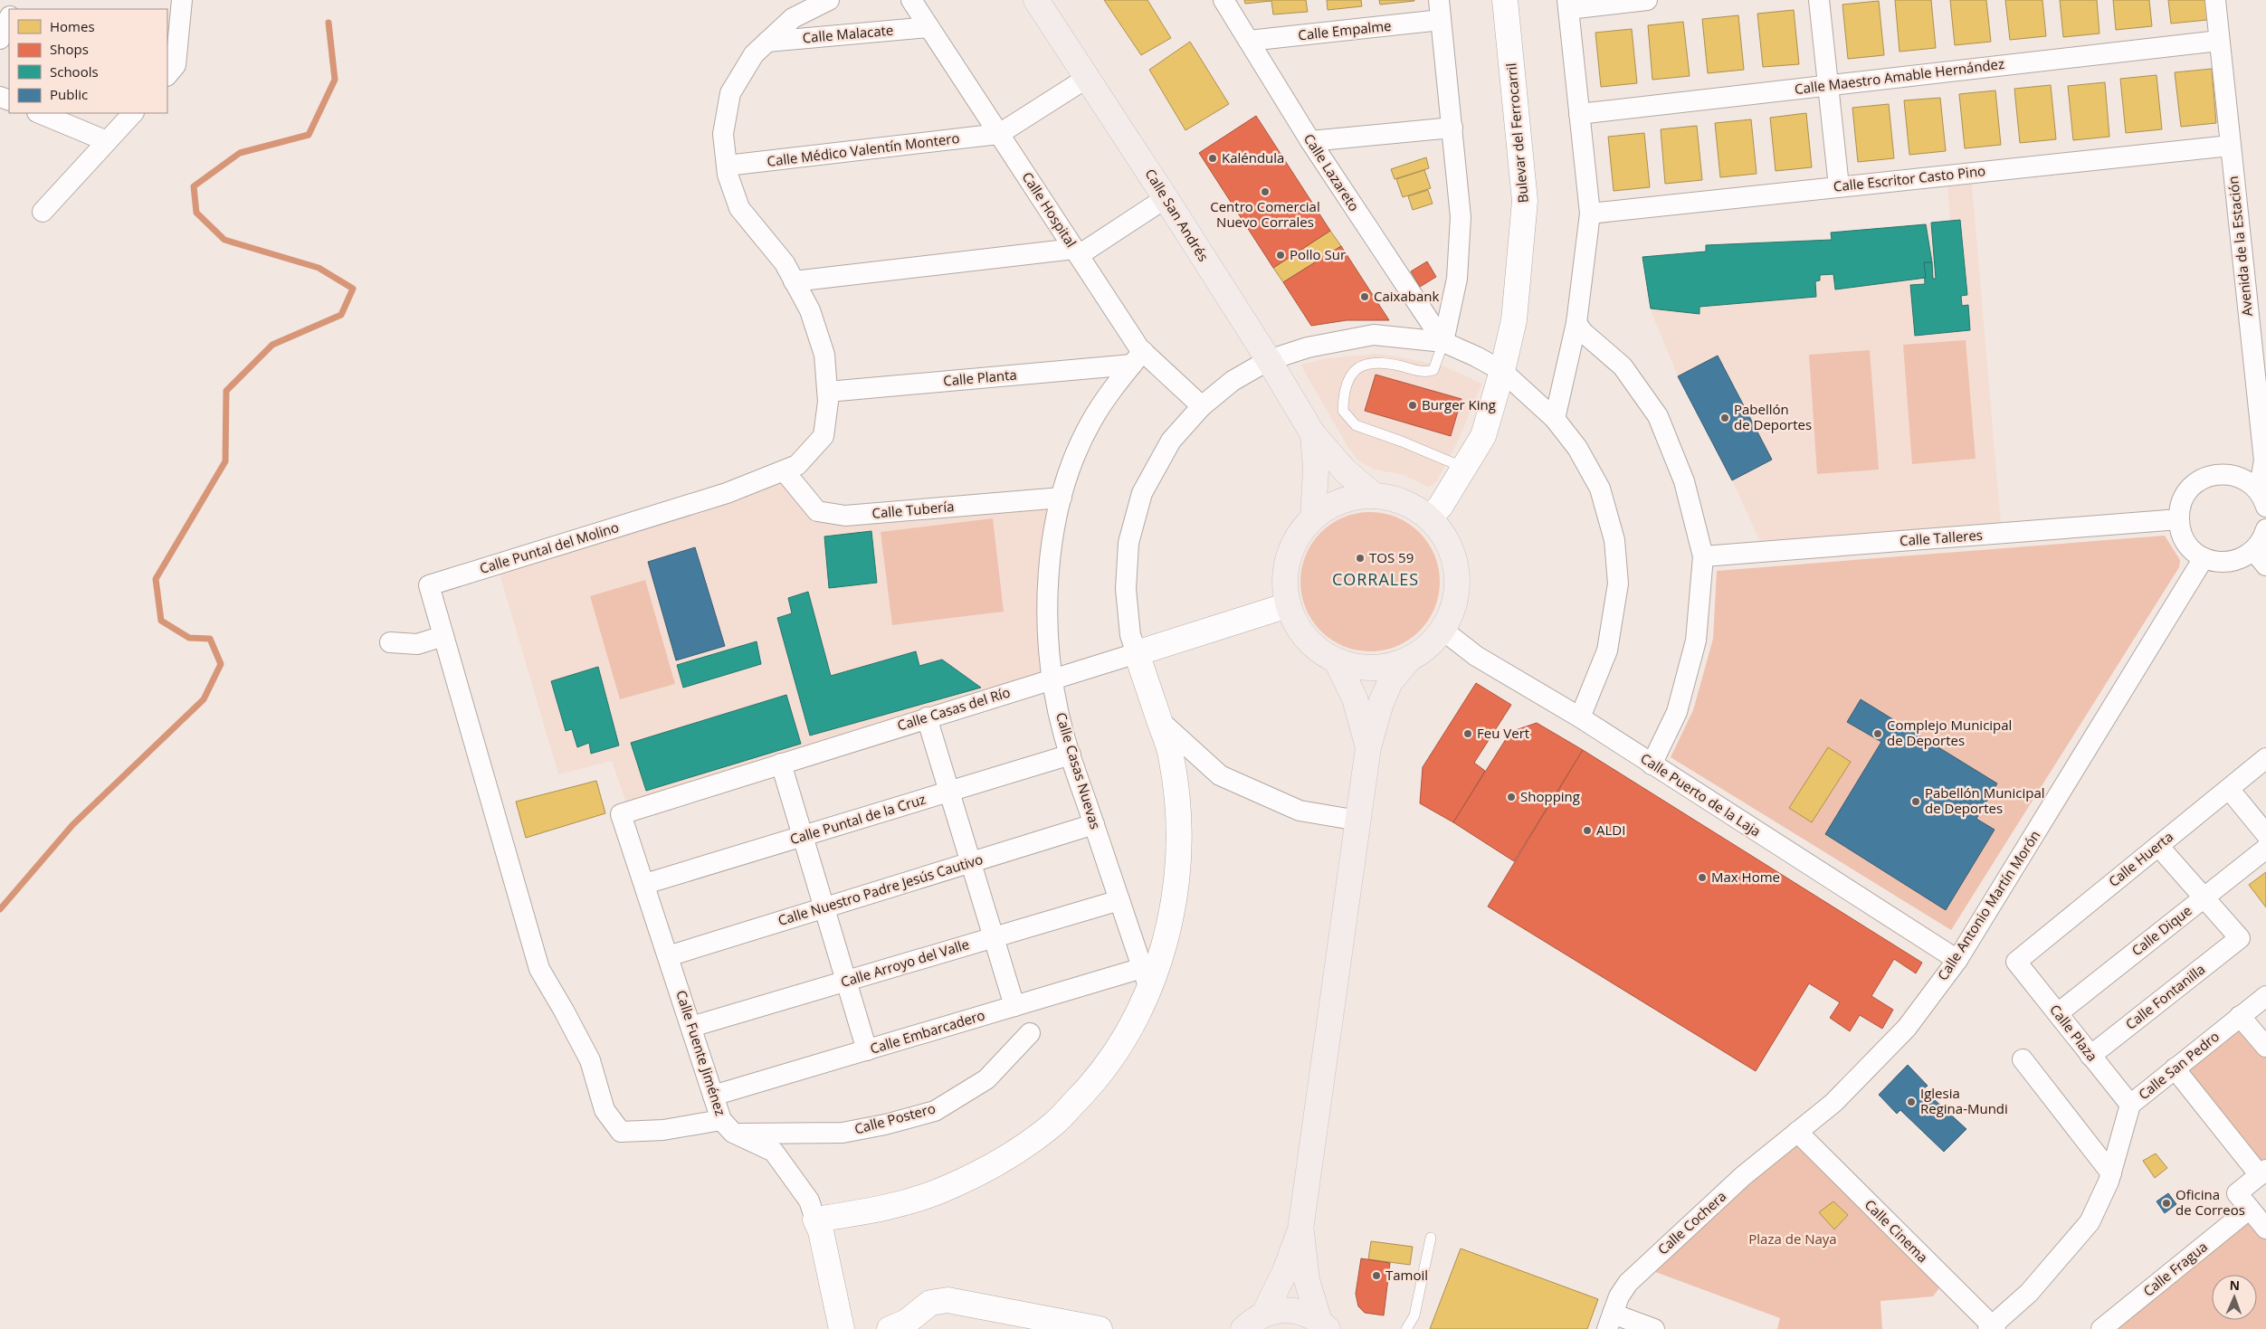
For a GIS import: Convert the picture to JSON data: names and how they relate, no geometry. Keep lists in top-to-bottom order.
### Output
{
  "streets": {
    "main road": ["Calle San Andrés"],
    "street": [
      "Calle Empalme",
      "Calle Malacate",
      "Calle Maestro Amable Hernández",
      "Bulevar del Ferrocarril",
      "Calle Médico Valentín Montero",
      "Calle Lazareto",
      "Calle Escritor Casto Pino",
      "Calle Hospital",
      "Avenida de la Estación",
      "Calle Planta",
      "Calle Tubería",
      "Calle Talleres",
      "Calle Puntal del Molino",
      "Calle Casas del Río",
      "Calle Casas Nuevas",
      "Calle Puerto de la Laja",
      "Calle Puntal de la Cruz",
      "Calle Huerta",
      "Calle Nuestro Padre Jesús Cautivo",
      "Calle Antonio Martín Morón",
      "Calle Dique",
      "Calle Arroyo del Valle",
      "Calle Fontanilla",
      "Calle Embarcadero",
      "Calle Plaza",
      "Calle Fuente Jiménez",
      "Calle San Pedro",
      "Calle Postero",
      "Calle Cochera",
      "Calle Cinema",
      "Calle Fragua"
    ]
  },
  "crossings": [
    ["Calle Empalme", "Calle Lazareto"],
    ["Calle Malacate", "Calle Hospital"],
    ["Calle Malacate", "Calle Puntal del Molino"],
    ["Calle Maestro Amable Hernández", "Avenida de la Estación"],
    ["Calle Médico Valentín Montero", "Calle Hospital"],
    ["Calle Médico Valentín Montero", "Calle Puntal del Molino"],
    ["Calle Escritor Casto Pino", "Avenida de la Estación"],
    ["Calle Hospital", "Calle Planta"],
    ["Calle Hospital", "Calle Casas Nuevas"],
    ["Calle Planta", "Calle Puntal del Molino"],
    ["Calle Planta", "Calle Casas Nuevas"],
    ["Calle Tubería", "Calle Puntal del Molino"],
    ["Calle Tubería", "Calle Casas Nuevas"],
    ["Calle Puntal del Molino", "Calle Fuente Jiménez"],
    ["Calle Puntal del Molino", "Calle Postero"],
    ["Calle Casas del Río", "Calle Casas Nuevas"],
    ["Calle Casas del Río", "Calle Fuente Jiménez"],
    ["Calle Casas Nuevas", "Calle Puntal de la Cruz"],
    ["Calle Casas Nuevas", "Calle Nuestro Padre Jesús Cautivo"],
    ["Calle Casas Nuevas", "Calle Arroyo del Valle"],
    ["Calle Casas Nuevas", "Calle Embarcadero"],
    ["Calle Puerto de la Laja", "Calle Antonio Martín Morón"],
    ["Calle Puntal de la Cruz", "Calle Fuente Jiménez"],
    ["Calle Huerta", "Calle Plaza"],
    ["Calle Nuestro Padre Jesús Cautivo", "Calle Fuente Jiménez"],
    ["Calle Antonio Martín Morón", "Calle Cochera"],
    ["Calle Antonio Martín Morón", "Calle Cinema"],
    ["Calle Dique", "Calle Fontanilla"],
    ["Calle Dique", "Calle Plaza"],
    ["Calle Arroyo del Valle", "Calle Fuente Jiménez"],
    ["Calle Fontanilla", "Calle Plaza"],
    ["Calle Embarcadero", "Calle Fuente Jiménez"],
    ["Calle Plaza", "Calle San Pedro"],
    ["Calle Fuente Jiménez", "Calle Postero"],
    ["Calle San Pedro", "Calle Cinema"],
    ["Calle Cochera", "Calle Cinema"]
  ],
  "districts": ["CORRALES"],
  "parks": ["Plaza de Naya"],
  "places": [
    "Kaléndula",
    "Centro Comercial Nuevo Corrales",
    "Pollo Sur",
    "Caixabank",
    "Burger King",
    "Pabellón de Deportes",
    "TOS 59",
    "Feu Vert",
    "Complejo Municipal de Deportes",
    "Shopping",
    "Pabellón Municipal de Deportes",
    "ALDI",
    "Max Home",
    "Iglesia Regina-Mundi",
    "Oficina de Correos",
    "Tamoil"
  ],
  "legend": [
    "Homes",
    "Shops",
    "Schools",
    "Public"
  ],
  "north": "top"
}
